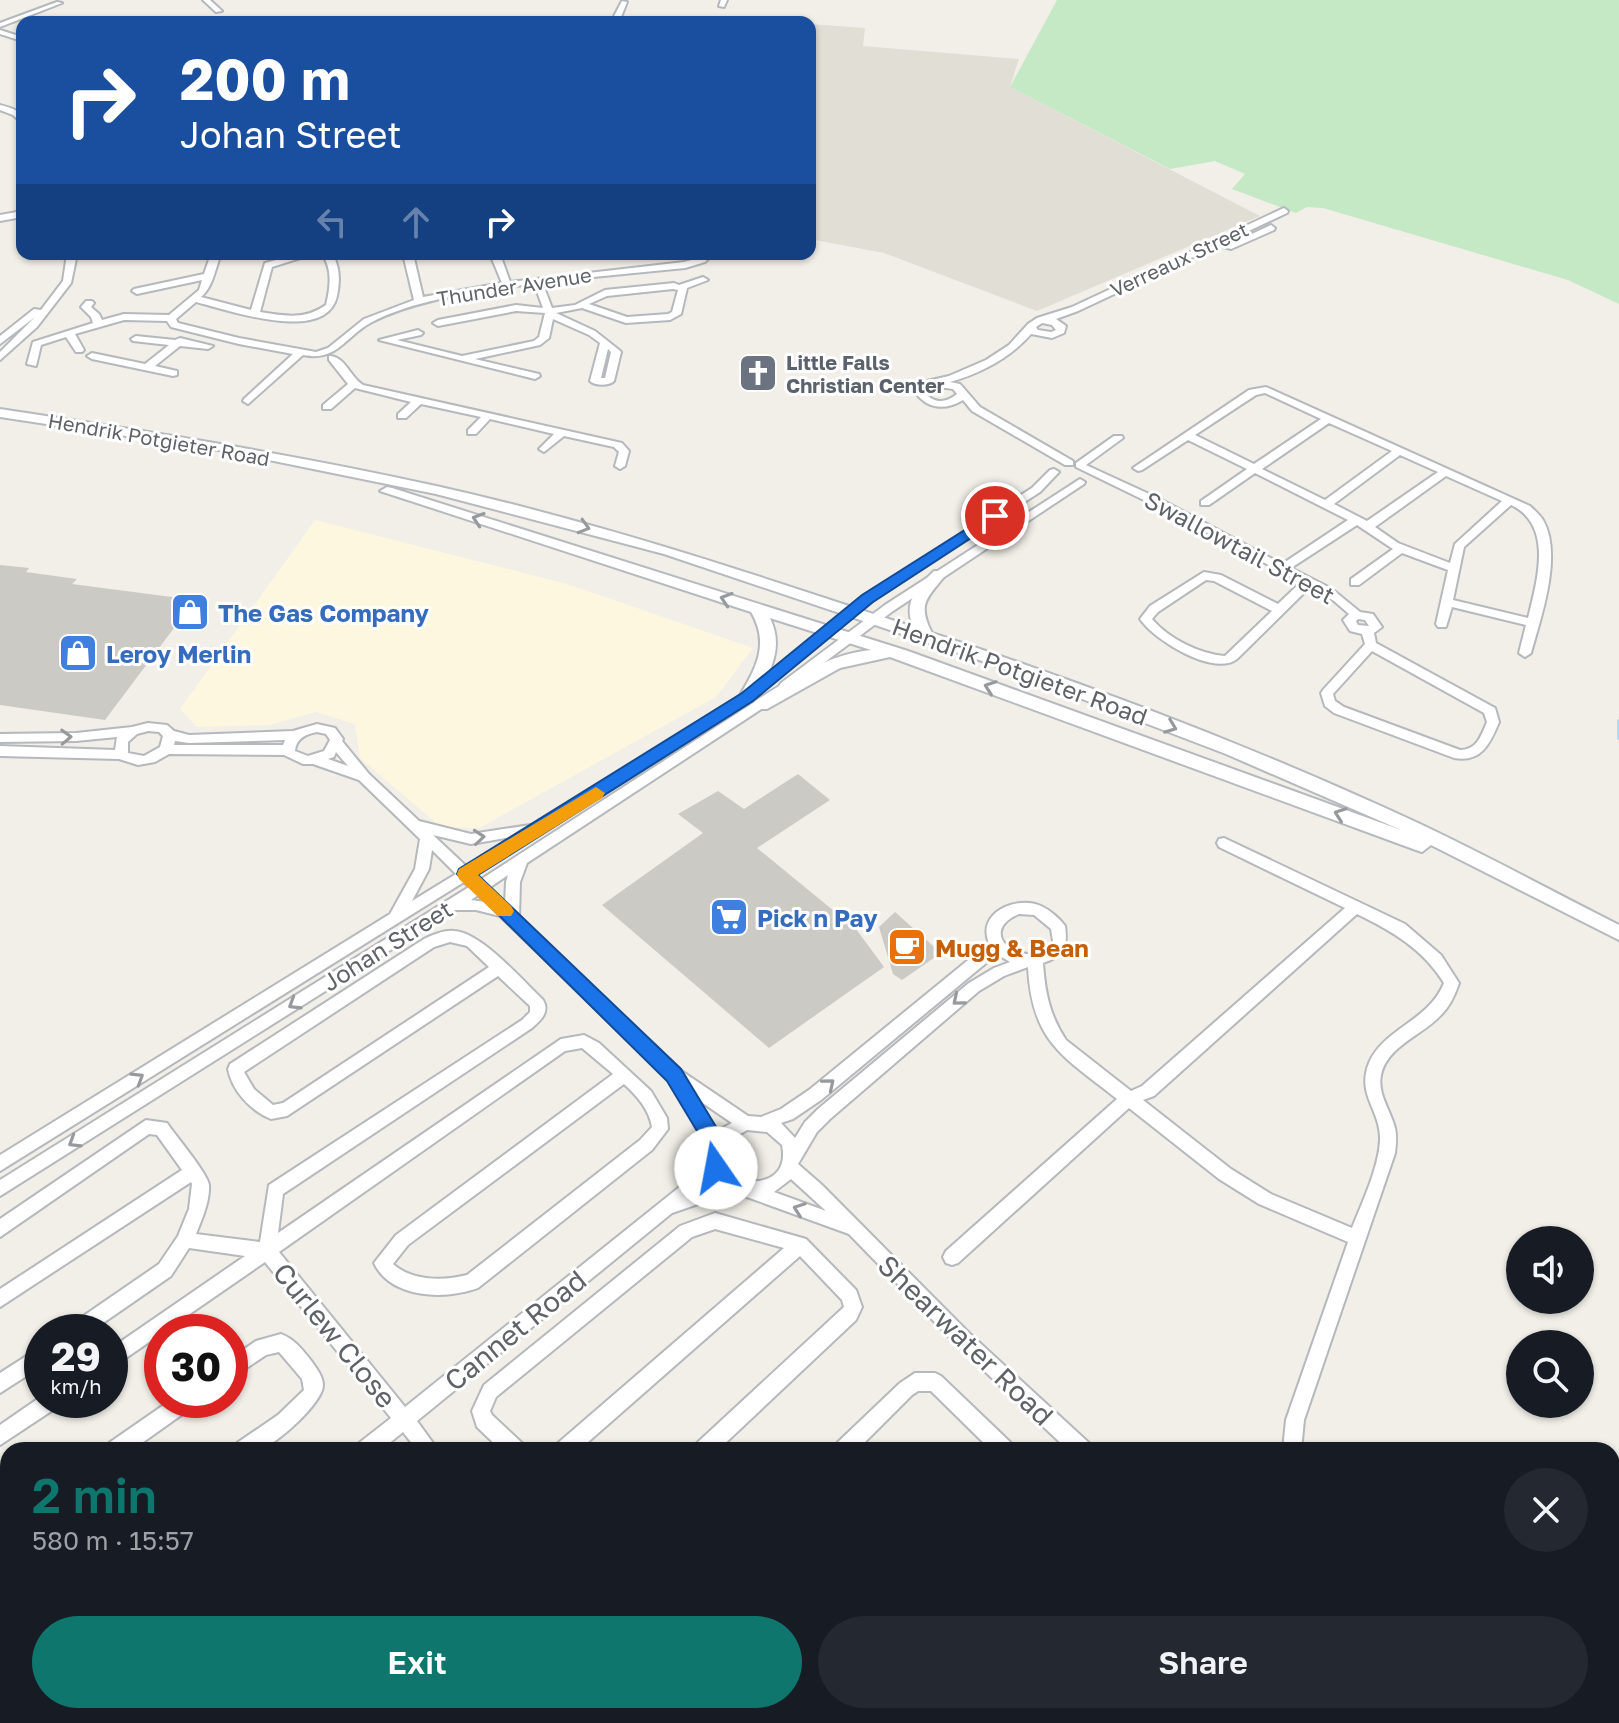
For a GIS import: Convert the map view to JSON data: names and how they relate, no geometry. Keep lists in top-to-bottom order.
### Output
{
  "streets": {
    "main road": ["Hendrik Potgieter Road"],
    "street": [
      "Verreaux Street",
      "Thunder Avenue",
      "Swallowtail Street",
      "Johan Street",
      "Cannet Road",
      "Curlew Close",
      "Shearwater Road"
    ]
  },
  "crossings": [
    ["Hendrik Potgieter Road", "Johan Street"],
    ["Swallowtail Street", "Johan Street"],
    ["Cannet Road", "Curlew Close"],
    ["Cannet Road", "Shearwater Road"]
  ],
  "places": {
    "church": ["Little Falls Christian Center"],
    "shop": ["The Gas Company", "Leroy Merlin"],
    "supermarket": ["Pick n Pay"],
    "cafe": ["Mugg & Bean"]
  },
  "page": {
    "turn": ["200 m", "Johan Street"],
    "speed": "29 km/h",
    "limit": "30",
    "heading": ["2 min", "580 m · 15:57"],
    "buttons": ["Exit", "Share"]
  }
}
